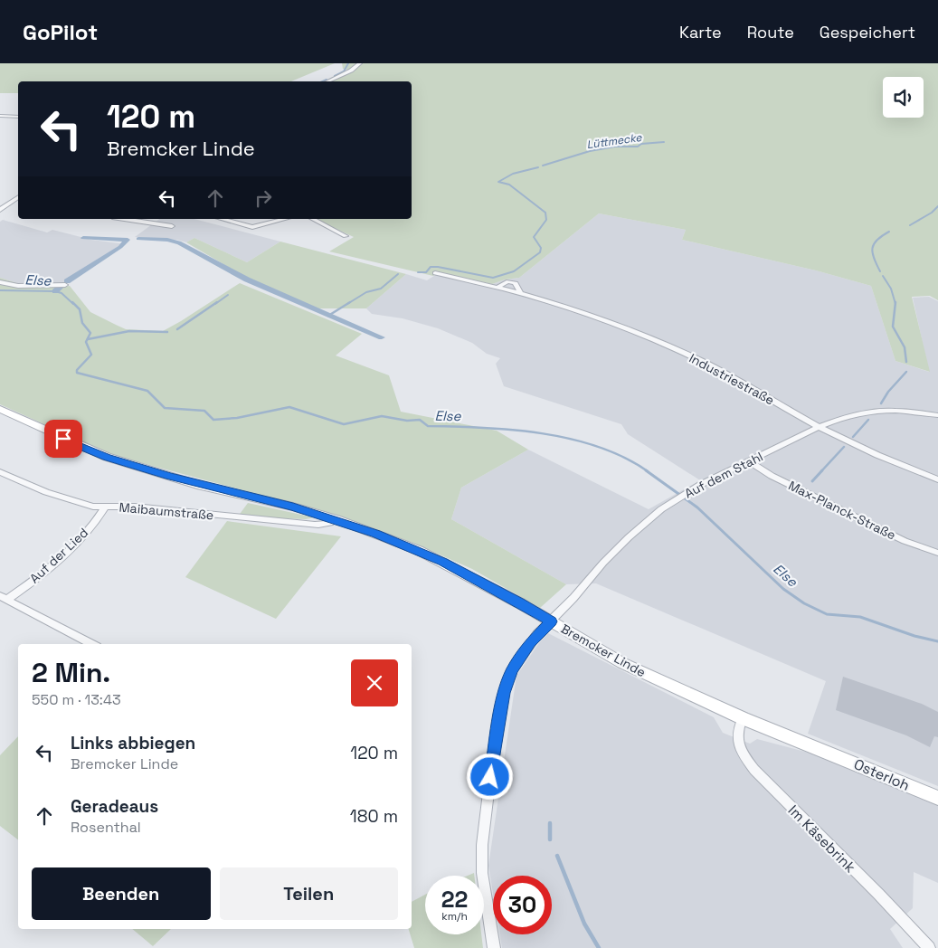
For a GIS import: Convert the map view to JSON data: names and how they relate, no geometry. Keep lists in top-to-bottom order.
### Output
{
  "streets": {
    "main road": ["Bremcker Linde", "Osterloh"],
    "street": [
      "Industriestraße",
      "Auf dem Stahl",
      "Max-Planck-Straße",
      "Maibaumstraße",
      "Auf der Lied",
      "Im Käsebrink"
    ]
  },
  "crossings": [
    ["Industriestraße", "Auf dem Stahl"],
    ["Auf dem Stahl", "Max-Planck-Straße"],
    ["Auf dem Stahl", "Bremcker Linde"],
    ["Maibaumstraße", "Auf der Lied"],
    ["Maibaumstraße", "Bremcker Linde"],
    ["Bremcker Linde", "Osterloh"],
    ["Bremcker Linde", "Im Käsebrink"]
  ],
  "water": ["Lüttmecke", "Else"],
  "page": {
    "header": "GoPilot",
    "nav": ["Karte", "Route", "Gespeichert"],
    "turn": ["120 m", "Bremcker Linde"],
    "heading": ["2 Min.", "550 m · 13:43"],
    "list": [
      {
        "name": "Links abbiegen",
        "note": "Bremcker Linde",
        "value": "120 m"
      },
      {
        "name": "Geradeaus",
        "note": "Rosenthal",
        "value": "180 m"
      }
    ],
    "buttons": ["Beenden", "Teilen"],
    "speed": "22 km/h",
    "limit": "30"
  }
}
